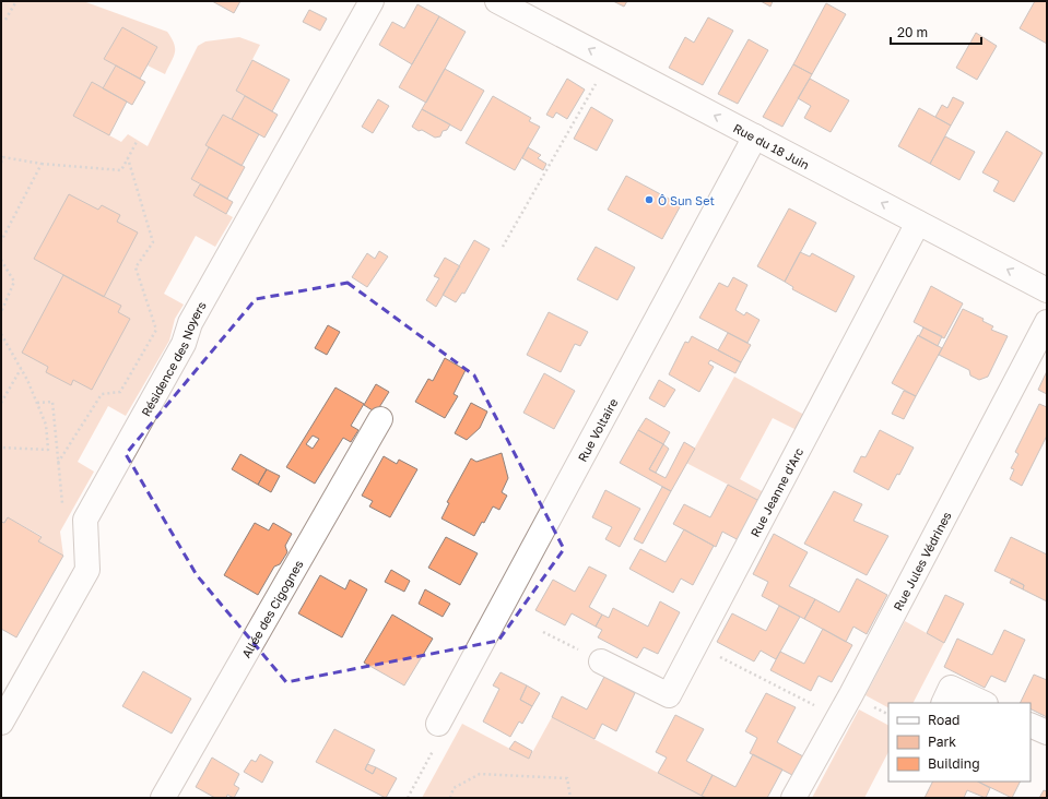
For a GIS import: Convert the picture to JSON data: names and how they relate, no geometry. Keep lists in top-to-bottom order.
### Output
{
  "streets": {
    "street": [
      "Rue du 18 Juin",
      "Résidence des Noyers",
      "Rue Voltaire",
      "Rue Jeanne d'Arc",
      "Rue Jules Védrines",
      "Allée des Cigognes"
    ]
  },
  "crossings": [
    ["Rue du 18 Juin", "Rue Voltaire"],
    ["Rue du 18 Juin", "Rue Jeanne d'Arc"]
  ],
  "one_way": ["Rue du 18 Juin"],
  "places": ["Ô Sun Set"],
  "legend": ["Road", "Park", "Building"],
  "scale_bar": "20 m"
}
